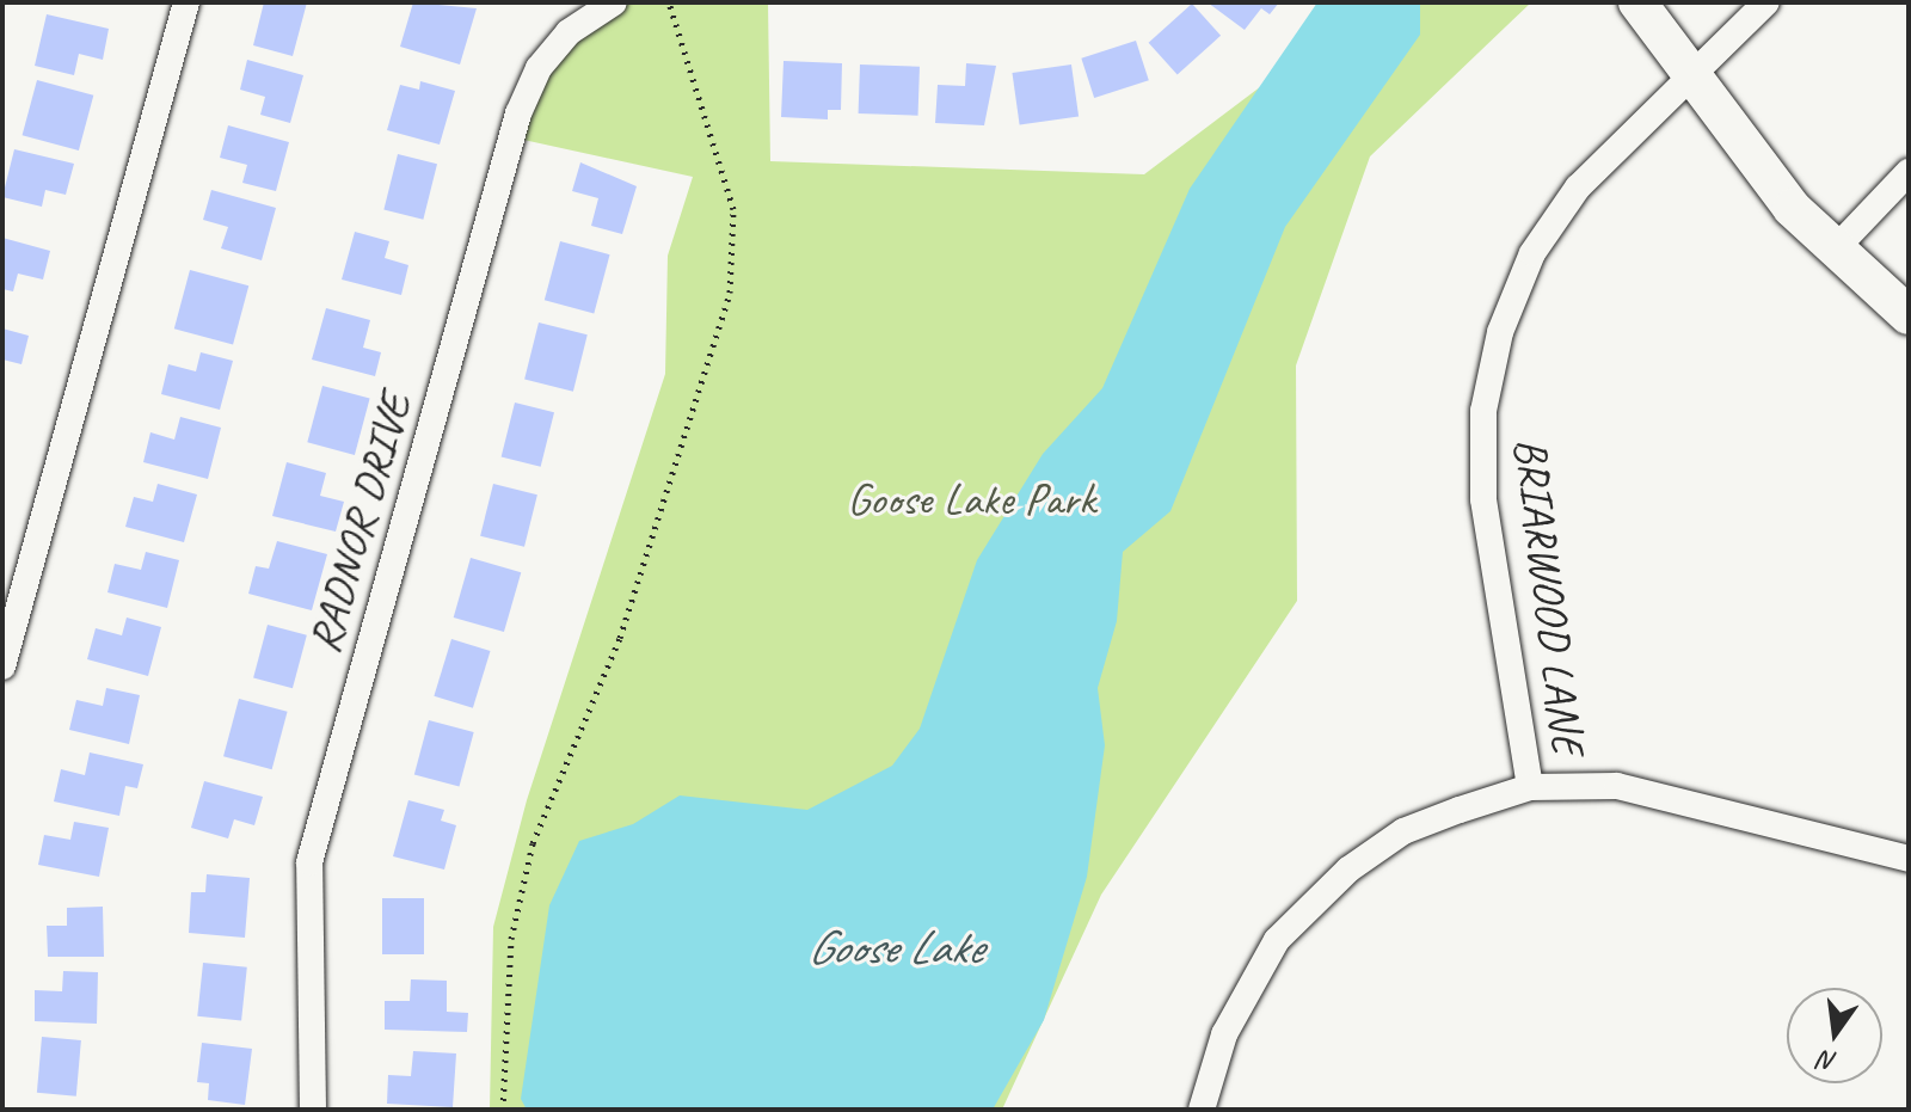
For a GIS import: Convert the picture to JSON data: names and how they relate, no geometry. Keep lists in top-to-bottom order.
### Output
{
  "streets": {
    "street": ["RADNOR DRIVE", "BRIARWOOD LANE"]
  },
  "water": ["Goose Lake"],
  "parks": ["Goose Lake Park"],
  "north": "bottom"
}
